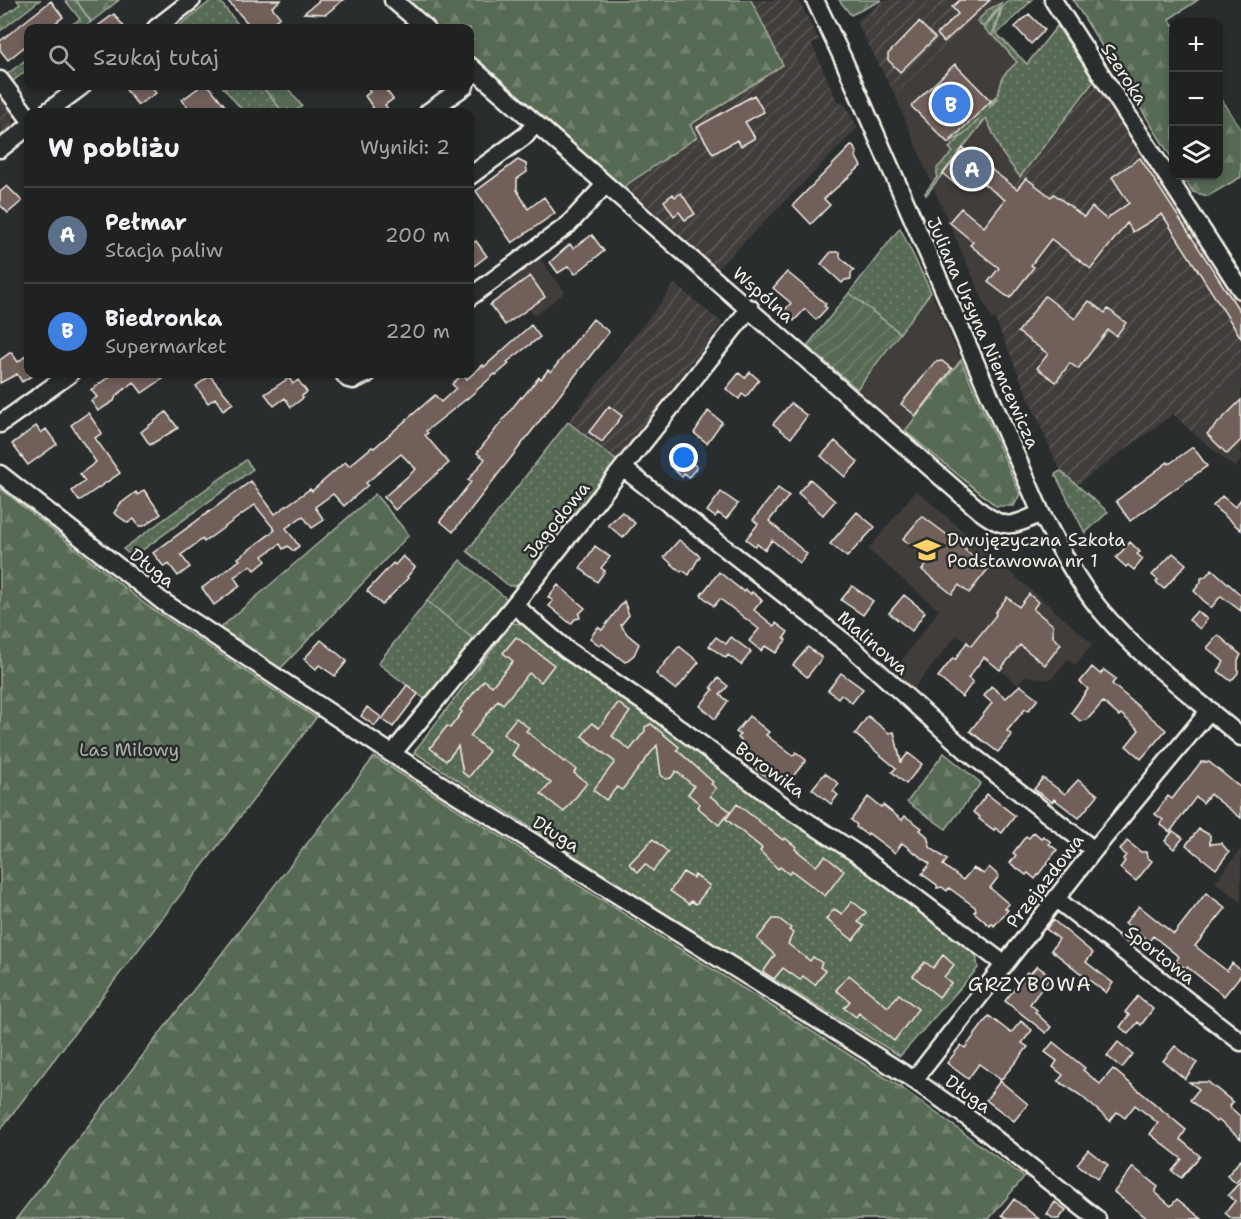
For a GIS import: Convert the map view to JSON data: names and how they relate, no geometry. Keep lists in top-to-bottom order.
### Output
{
  "streets": {
    "street": [
      "Szeroka",
      "Wspólna",
      "Juliana Ursyna Niemcewicza",
      "Jagodowa",
      "Długa",
      "Malinowa",
      "Borowika",
      "Przejazdowa",
      "Sportowa"
    ]
  },
  "crossings": [
    ["Wspólna", "Juliana Ursyna Niemcewicza"],
    ["Wspólna", "Jagodowa"],
    ["Juliana Ursyna Niemcewicza", "Przejazdowa"],
    ["Jagodowa", "Długa"],
    ["Jagodowa", "Malinowa"],
    ["Jagodowa", "Borowika"],
    ["Długa", "Przejazdowa"],
    ["Malinowa", "Przejazdowa"],
    ["Borowika", "Przejazdowa"],
    ["Przejazdowa", "Sportowa"]
  ],
  "districts": ["GRZYBOWA"],
  "parks": ["Las Milowy"],
  "places": {
    "school or university": ["Dwujęzyczna Szkoła Podstawowa nr 1"]
  },
  "page": {
    "map_buttons": ["+", "−"],
    "search": "Szukaj tutaj",
    "pins": ["B", "A"],
    "heading": ["W pobliżu", "Wyniki: 2"],
    "list": [
      {
        "mark": "A",
        "name": "Pełmar",
        "note": "Stacja paliw",
        "value": "200 m"
      },
      {
        "mark": "B",
        "name": "Biedronka",
        "note": "Supermarket",
        "value": "220 m"
      }
    ]
  }
}
